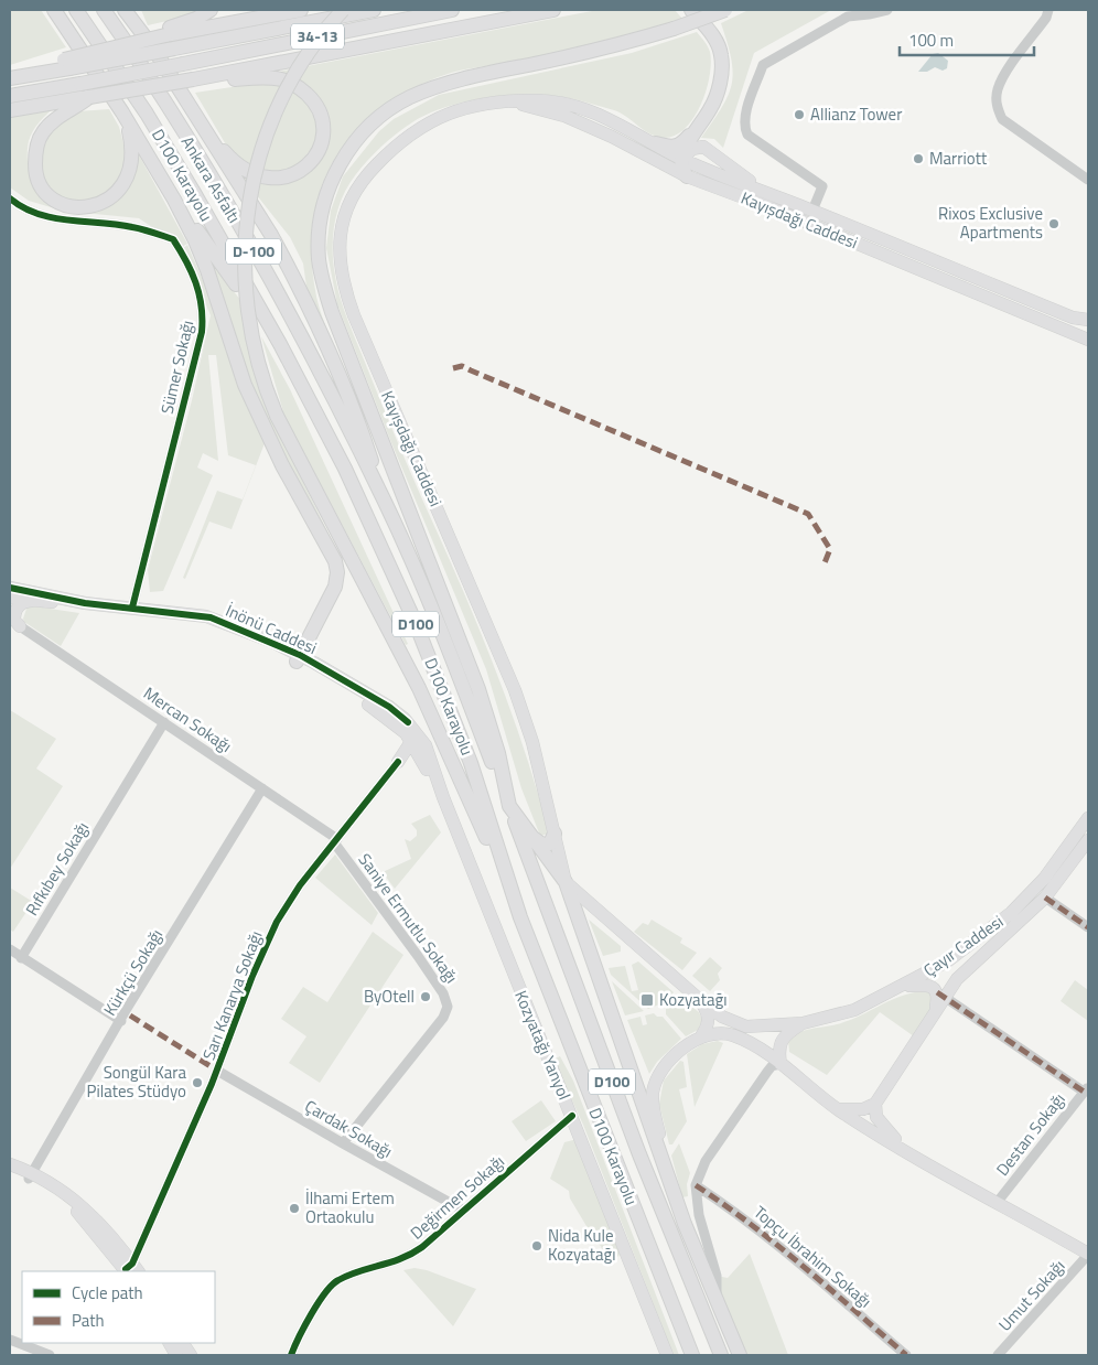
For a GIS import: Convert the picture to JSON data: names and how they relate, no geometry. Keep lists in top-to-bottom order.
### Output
{
  "streets": {
    "highway": [
      "34-13",
      "D100 Karayolu",
      "Ankara Asfaltı",
      "D-100",
      "D100"
    ],
    "main road": [
      "Kayışdağı Caddesi",
      "İnönü Caddesi",
      "Çayır Caddesi",
      "Kozyatağı Yanyol"
    ],
    "street": [
      "Sümer Sokağı",
      "Mercan Sokağı",
      "Rıfkıbey Sokağı",
      "Saniye Ermutlu Sokağı",
      "Kürkçü Sokağı",
      "Sarı Kanarya Sokağı",
      "Çardak Sokağı",
      "Destan Sokağı",
      "Değirmen Sokağı",
      "Topçu İbrahim Sokağı",
      "Umut Sokağı"
    ]
  },
  "crossings": [
    ["D100 Karayolu", "Ankara Asfaltı"],
    ["D100 Karayolu", "D100"],
    ["Kayışdağı Caddesi", "D100"],
    ["Kayışdağı Caddesi", "Çayır Caddesi"],
    ["Sümer Sokağı", "İnönü Caddesi"],
    ["D100", "Çayır Caddesi"],
    ["İnönü Caddesi", "Kozyatağı Yanyol"],
    ["Mercan Sokağı", "Rıfkıbey Sokağı"],
    ["Mercan Sokağı", "Saniye Ermutlu Sokağı"],
    ["Mercan Sokağı", "Kürkçü Sokağı"],
    ["Mercan Sokağı", "Sarı Kanarya Sokağı"],
    ["Saniye Ermutlu Sokağı", "Sarı Kanarya Sokağı"],
    ["Saniye Ermutlu Sokağı", "Çardak Sokağı"],
    ["Sarı Kanarya Sokağı", "Çardak Sokağı"],
    ["Kozyatağı Yanyol", "Değirmen Sokağı"],
    ["Çardak Sokağı", "Değirmen Sokağı"]
  ],
  "places": {
    "other": [
      "Allianz Tower",
      "Marriott",
      "Rixos Exclusive Apartments",
      "ByOtell",
      "Songül Kara Pilates Stüdyo",
      "İlhami Ertem Ortaokulu",
      "Nida Kule Kozyatağı"
    ],
    "transit": ["Kozyatağı"]
  },
  "legend": ["Cycle path", "Path"],
  "scale_bar": "100 m"
}
